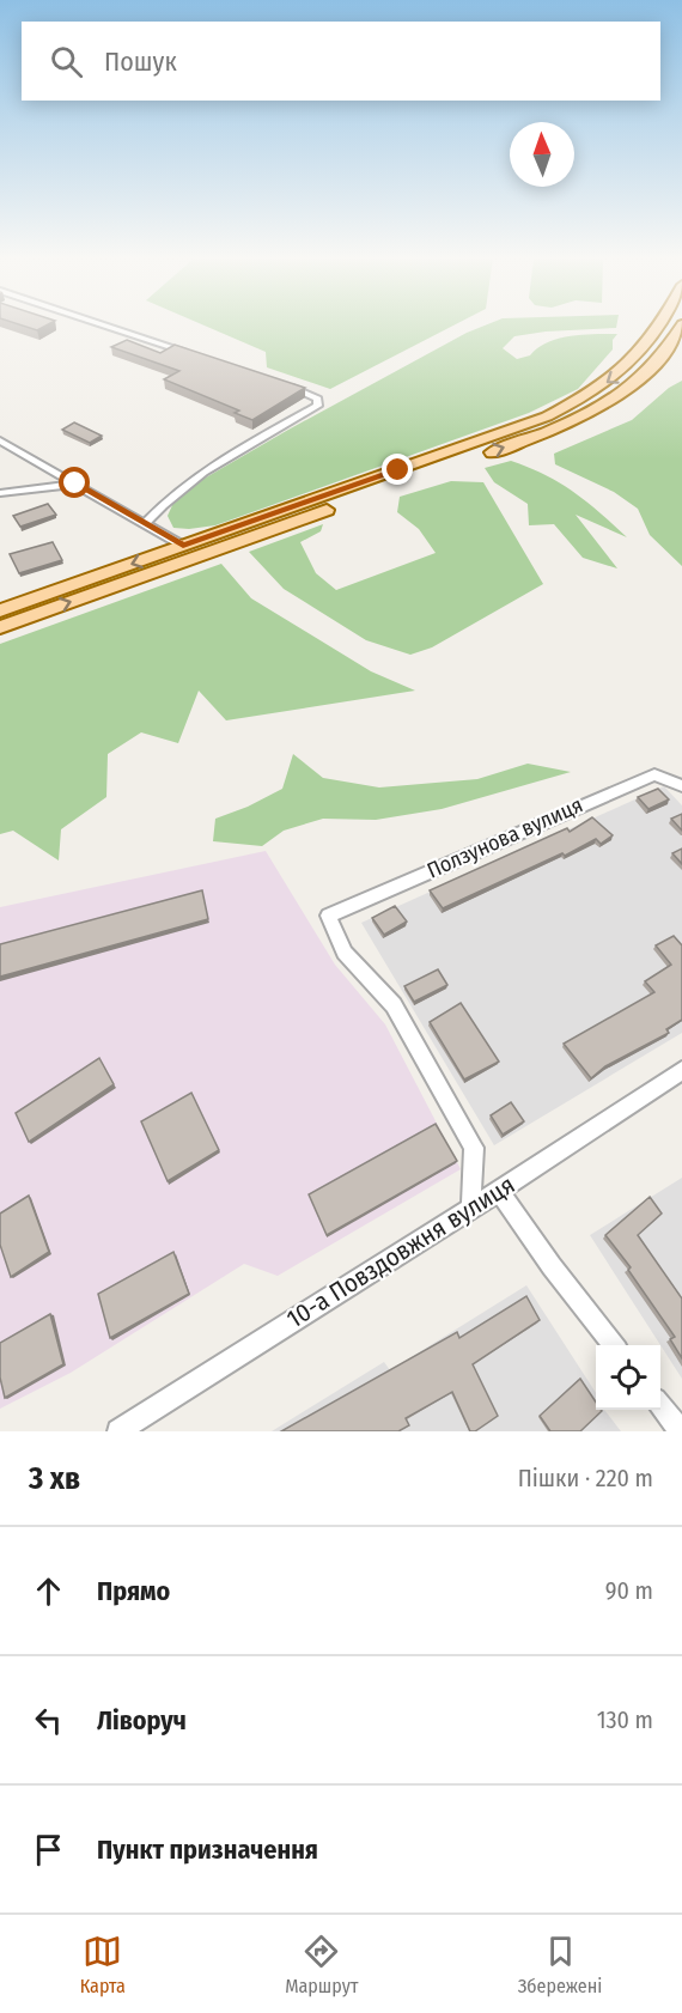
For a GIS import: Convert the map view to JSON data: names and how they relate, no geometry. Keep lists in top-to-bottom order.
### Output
{
  "streets": {
    "street": ["Ползунова вулиця", "10-а Повздовжня вулиця"]
  },
  "crossings": [
    ["Ползунова вулиця", "10-а Повздовжня вулиця"]
  ],
  "north": "top",
  "page": {
    "search": "Пошук",
    "heading": ["3 хв", "Пішки · 220 m"],
    "list": [
      ["Прямо", "90 m"],
      ["Ліворуч", "130 m"],
      "Пункт призначення"
    ],
    "nav": ["Карта", "Маршрут", "Збережені"]
  }
}
